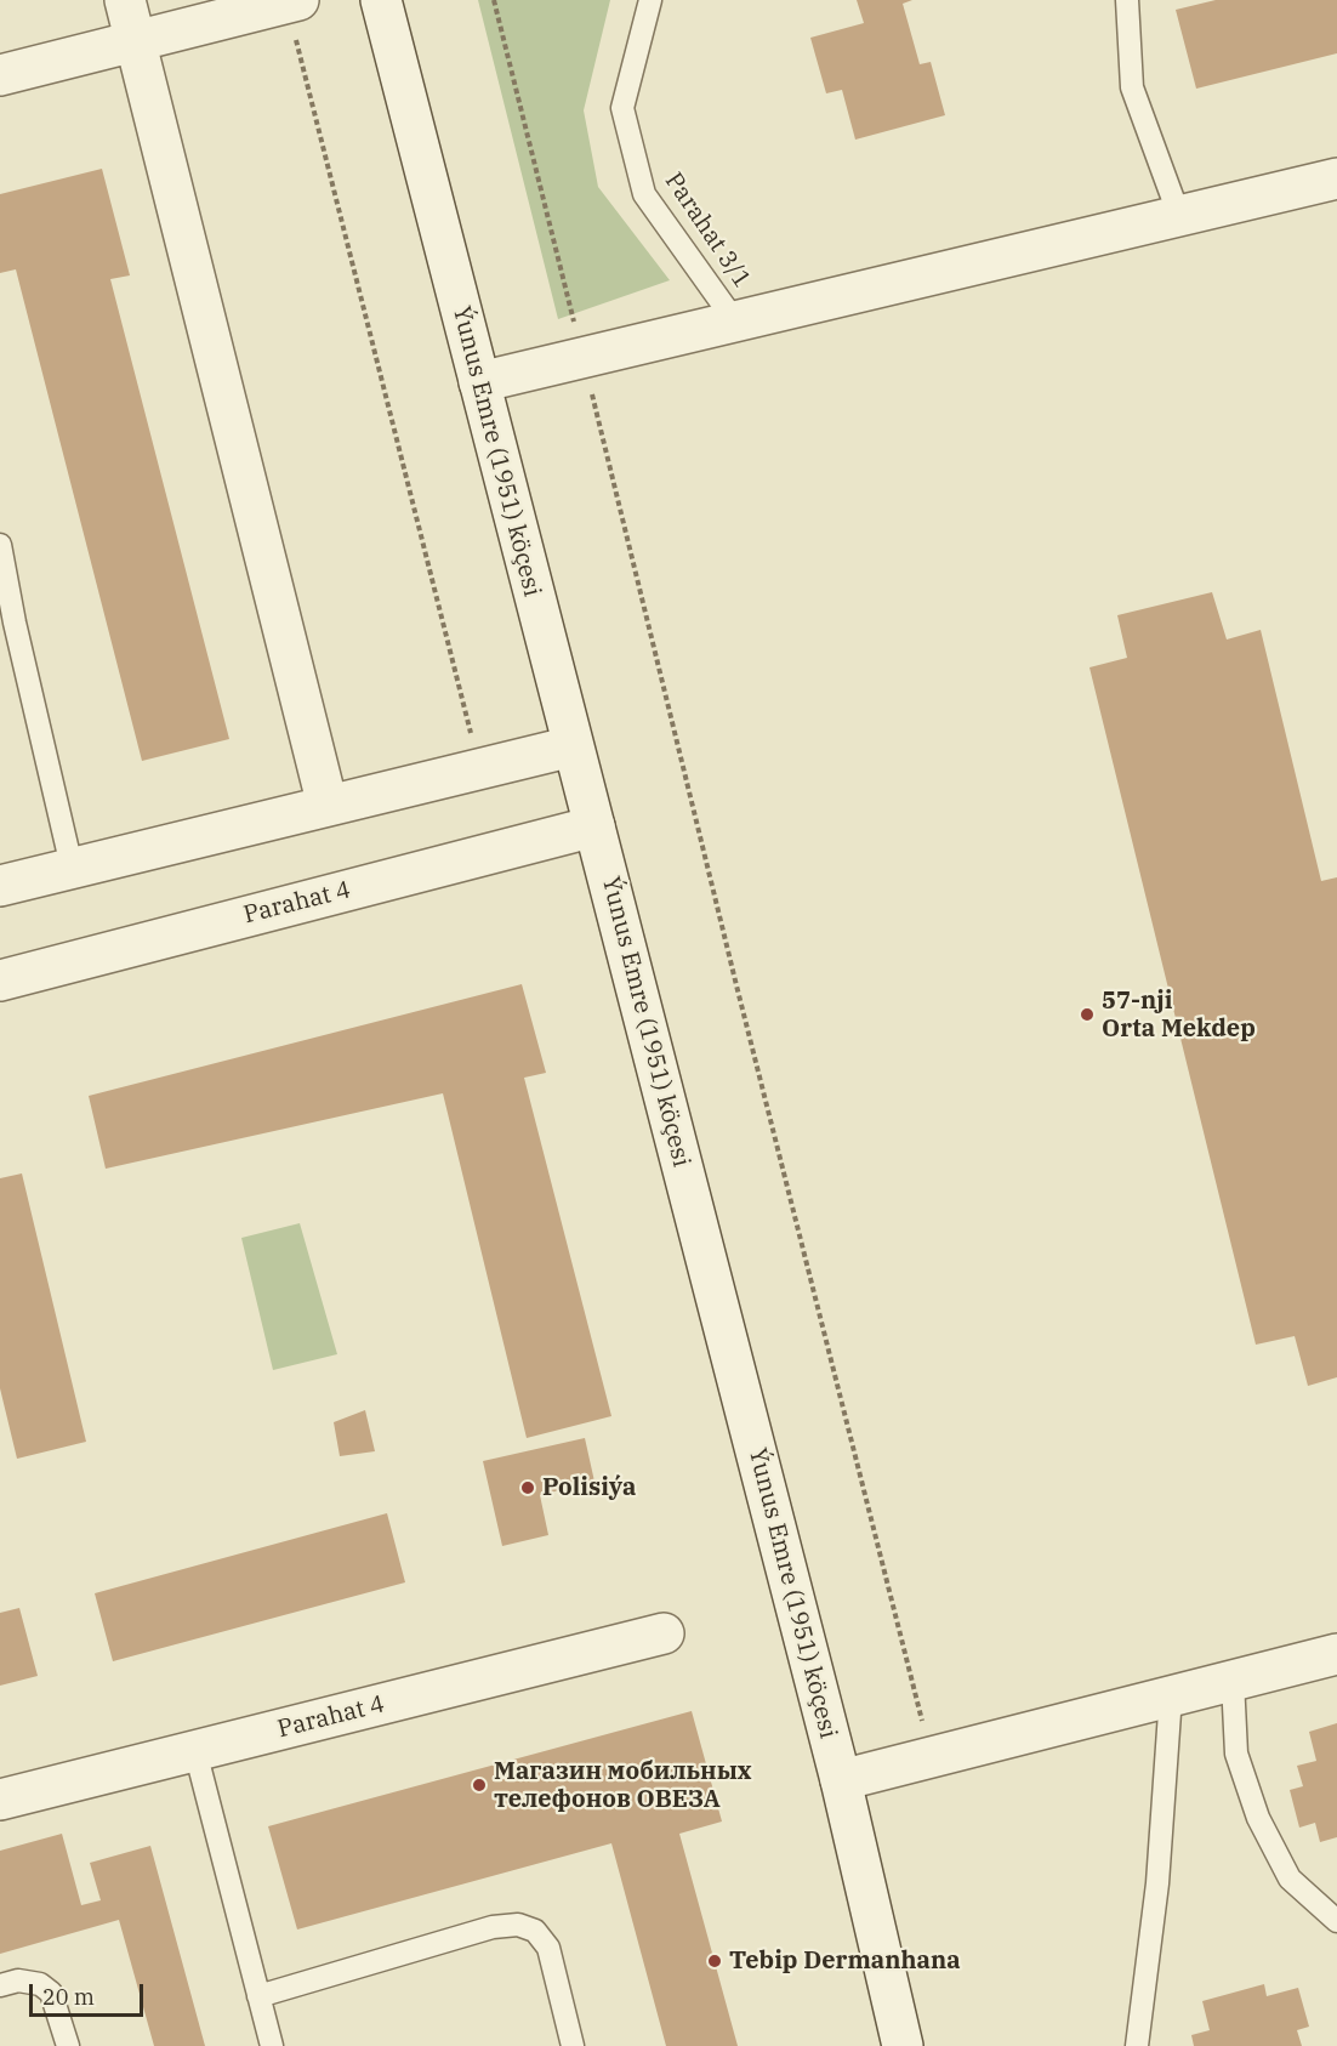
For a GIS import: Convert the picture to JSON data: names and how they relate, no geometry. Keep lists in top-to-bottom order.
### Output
{
  "streets": {
    "street": ["Ýunus Emre (1951) köçesi", "Parahat 4"],
    "lane": ["Parahat 3/1"]
  },
  "crossings": [
    ["Ýunus Emre (1951) köçesi", "Parahat 4"]
  ],
  "places": [
    "57-nji Orta Mekdep",
    "Polisiýa",
    "Магазин мобильных телефонов ОВЕЗА",
    "Tebip Dermanhana"
  ],
  "scale_bar": "20 m"
}
